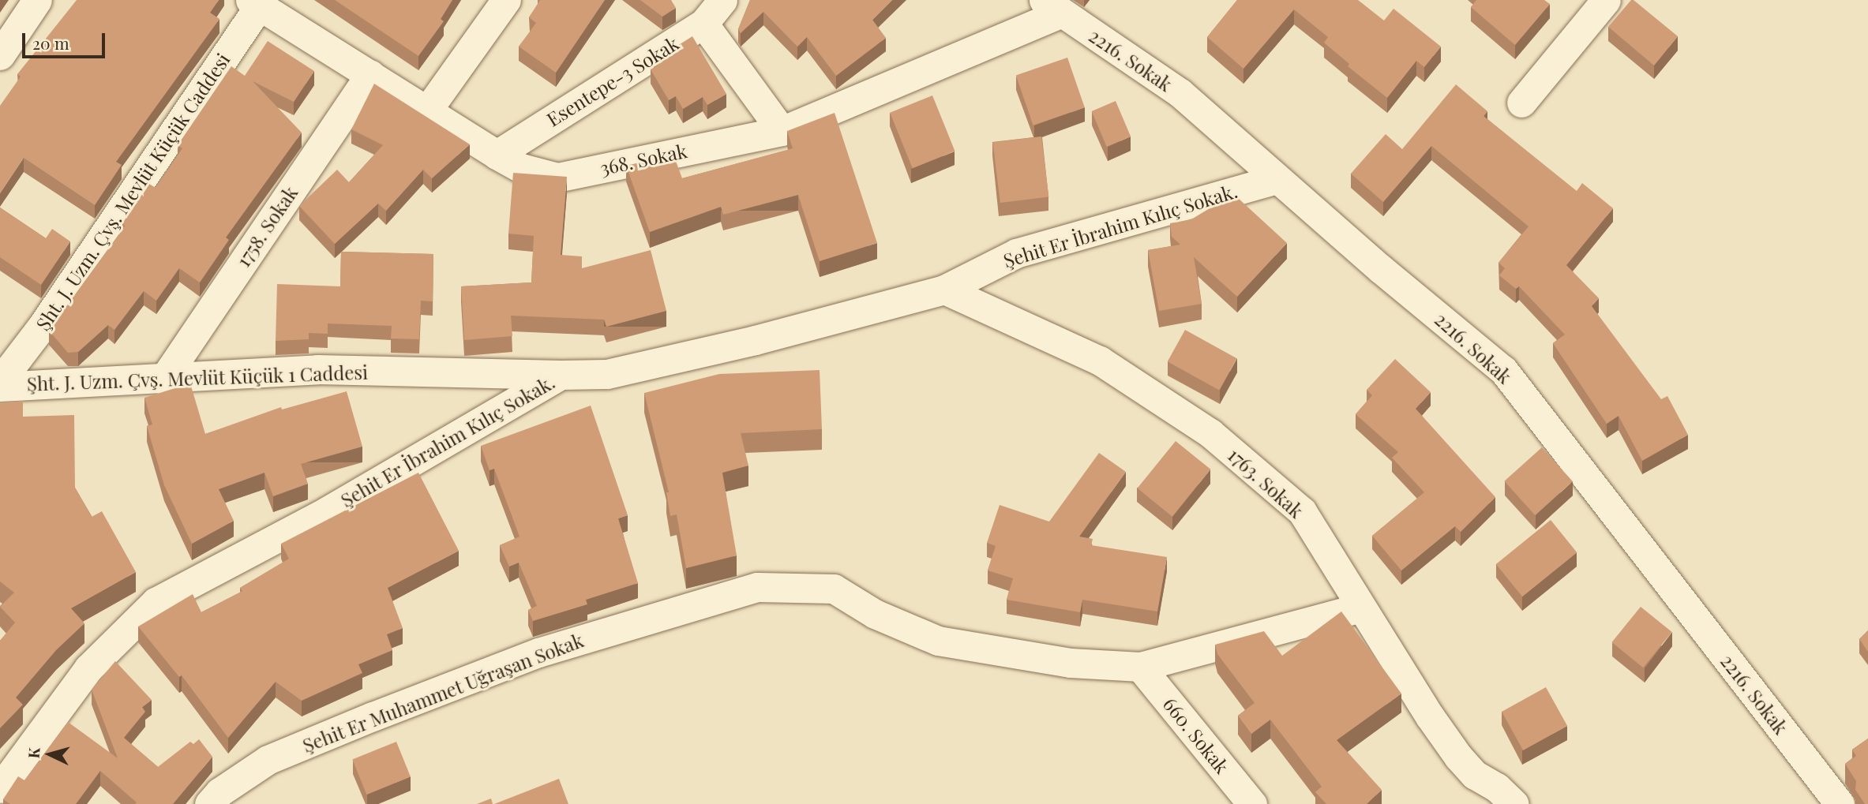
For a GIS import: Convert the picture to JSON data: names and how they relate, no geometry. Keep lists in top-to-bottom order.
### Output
{
  "streets": {
    "street": [
      "2216. Sokak",
      "Esentepe-3 Sokak",
      "368. Sokak",
      "Şht. J. Uzm. Çvş. Mevlüt Küçük Caddesi",
      "Şehit Er İbrahim Kılıç Sokak.",
      "1758. Sokak",
      "Şht. J. Uzm. Çvş. Mevlüt Küçük 1 Caddesi",
      "1763. Sokak",
      "Şehit Er Muhammet Uğraşan Sokak",
      "660. Sokak"
    ]
  },
  "crossings": [
    ["2216. Sokak", "368. Sokak"],
    ["2216. Sokak", "Şehit Er İbrahim Kılıç Sokak."],
    ["Esentepe-3 Sokak", "368. Sokak"],
    ["368. Sokak", "Şht. J. Uzm. Çvş. Mevlüt Küçük Caddesi"],
    ["368. Sokak", "1758. Sokak"],
    ["Şehit Er İbrahim Kılıç Sokak.", "Şht. J. Uzm. Çvş. Mevlüt Küçük 1 Caddesi"],
    ["Şehit Er İbrahim Kılıç Sokak.", "1763. Sokak"],
    ["1758. Sokak", "Şht. J. Uzm. Çvş. Mevlüt Küçük 1 Caddesi"],
    ["1763. Sokak", "Şehit Er Muhammet Uğraşan Sokak"],
    ["Şehit Er Muhammet Uğraşan Sokak", "660. Sokak"]
  ],
  "scale_bar": "20 m",
  "north": "left"
}
